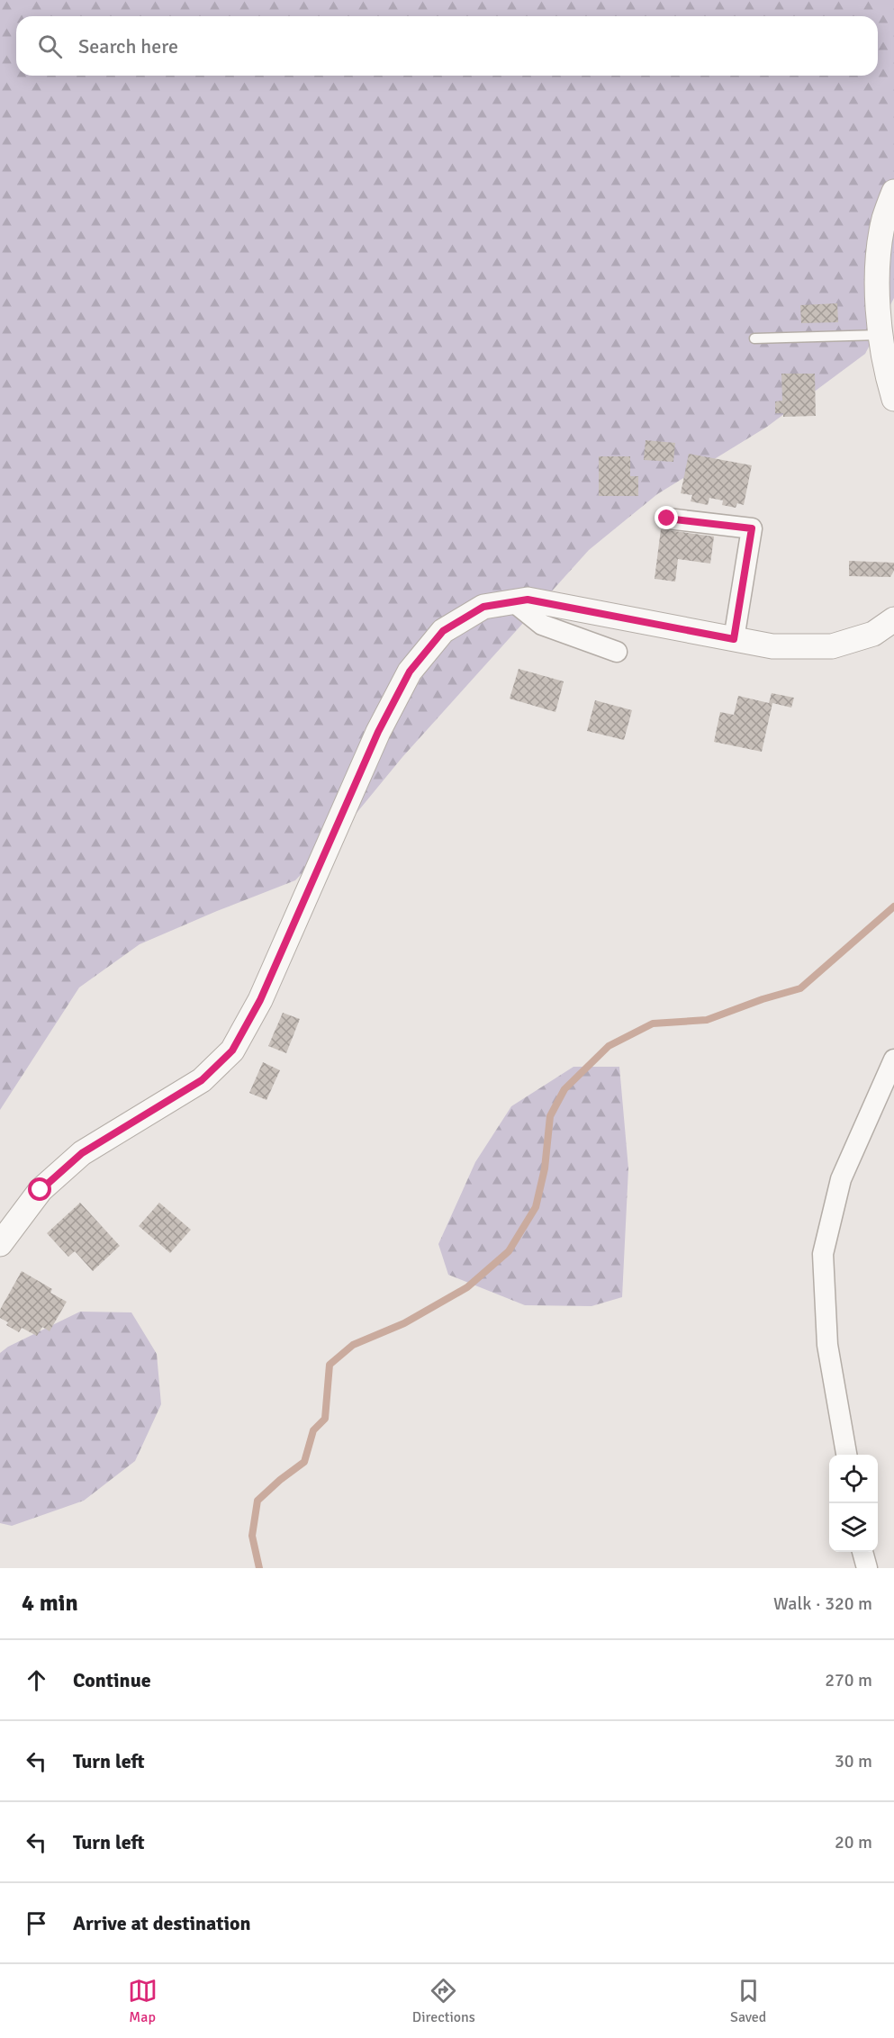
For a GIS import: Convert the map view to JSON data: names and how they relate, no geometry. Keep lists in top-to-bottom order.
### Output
{
  "page": {
    "search": "Search here",
    "heading": ["4 min", "Walk · 320 m"],
    "list": [
      ["Continue", "270 m"],
      ["Turn left", "30 m"],
      ["Turn left", "20 m"],
      "Arrive at destination"
    ],
    "nav": ["Map", "Directions", "Saved"]
  }
}
